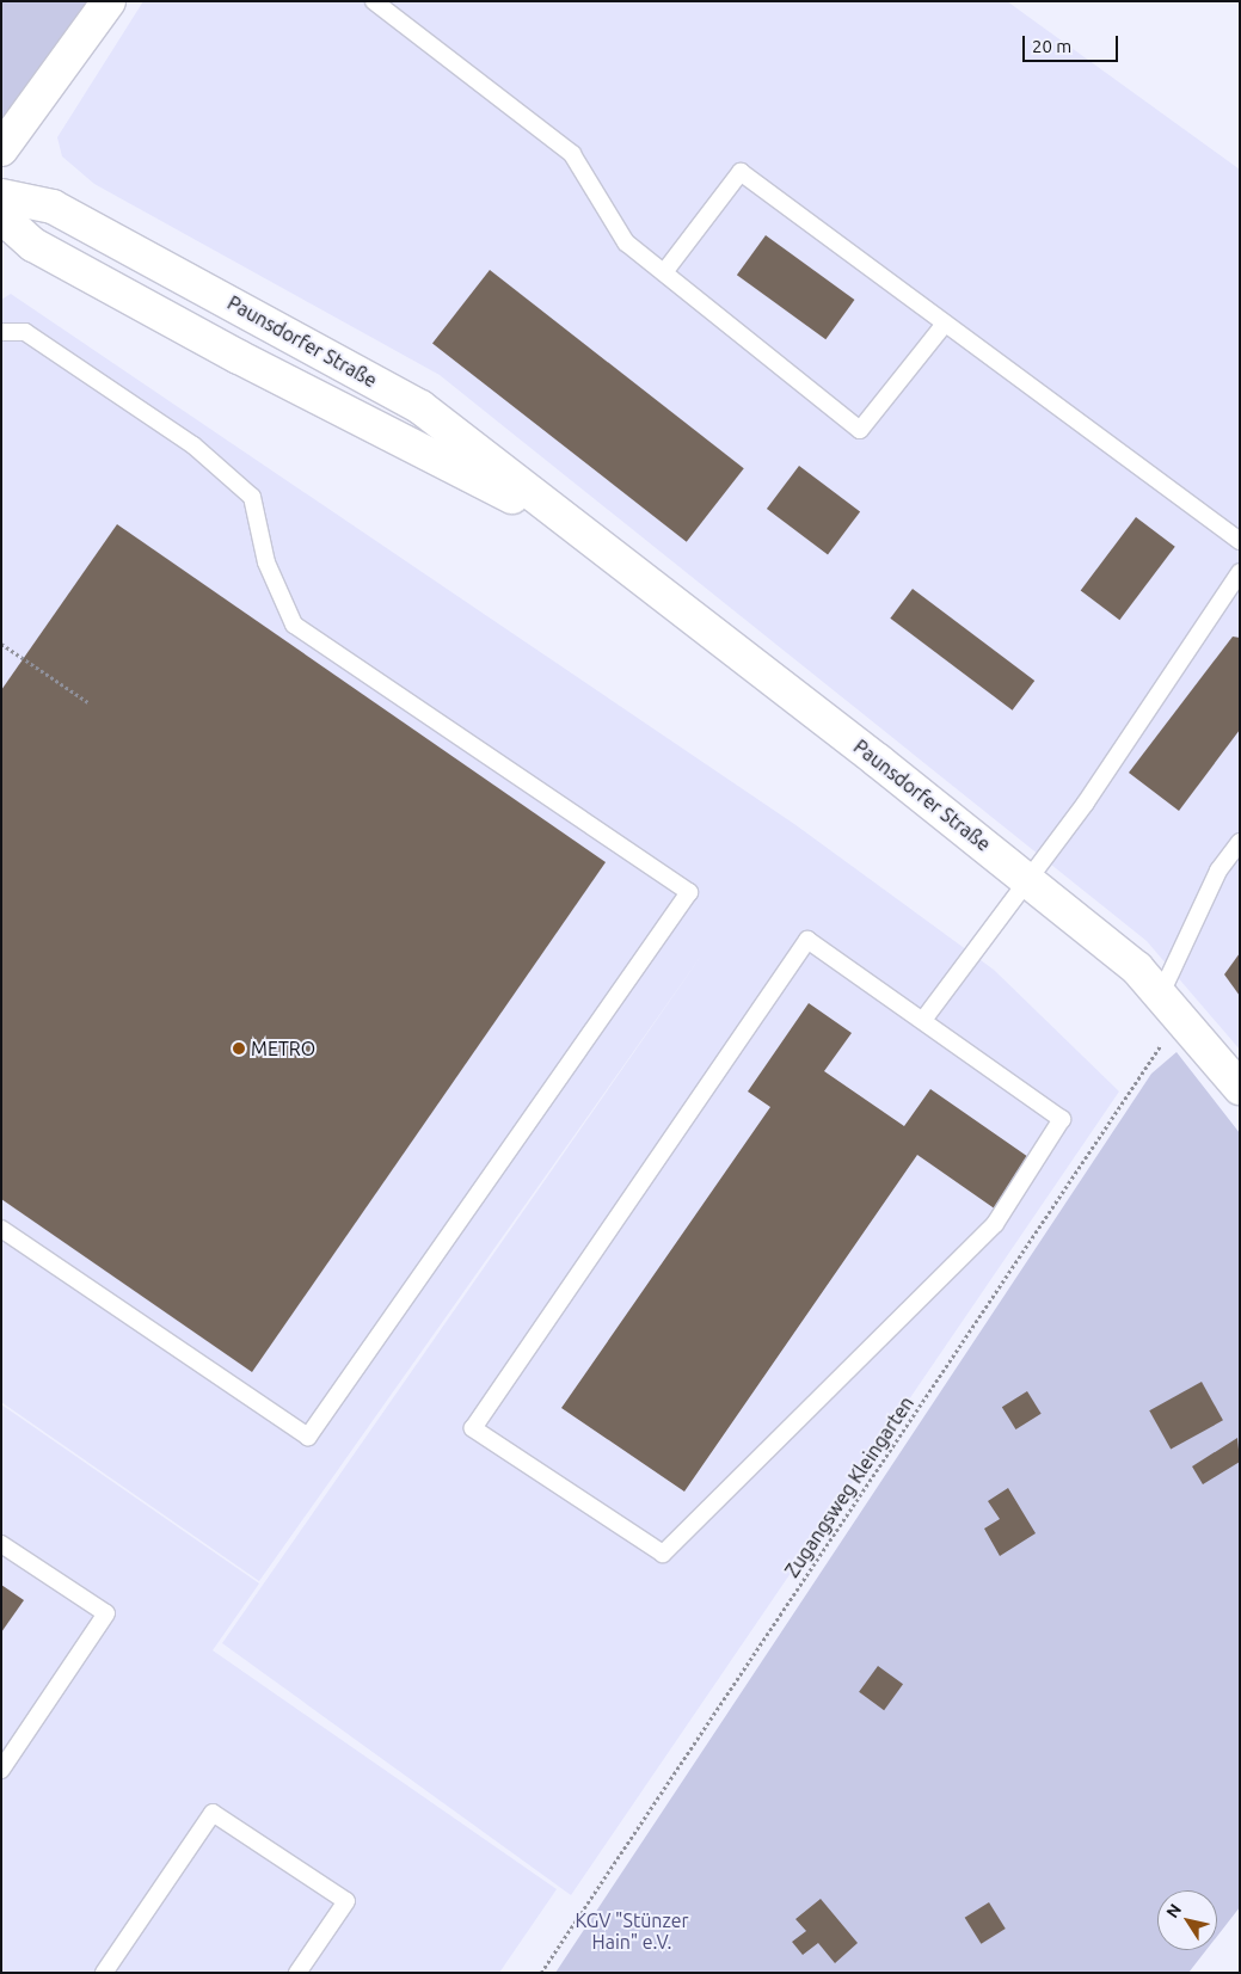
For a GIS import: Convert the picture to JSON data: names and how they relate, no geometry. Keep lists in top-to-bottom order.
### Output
{
  "streets": {
    "main road": ["Paunsdorfer Straße"],
    "path": ["Zugangsweg Kleingarten"]
  },
  "crossings": [
    ["Paunsdorfer Straße", "Zugangsweg Kleingarten"]
  ],
  "parks": ["KGV \"Stünzer Hain\" e.V."],
  "places": ["METRO"],
  "scale_bar": "20 m",
  "north": "top left"
}
